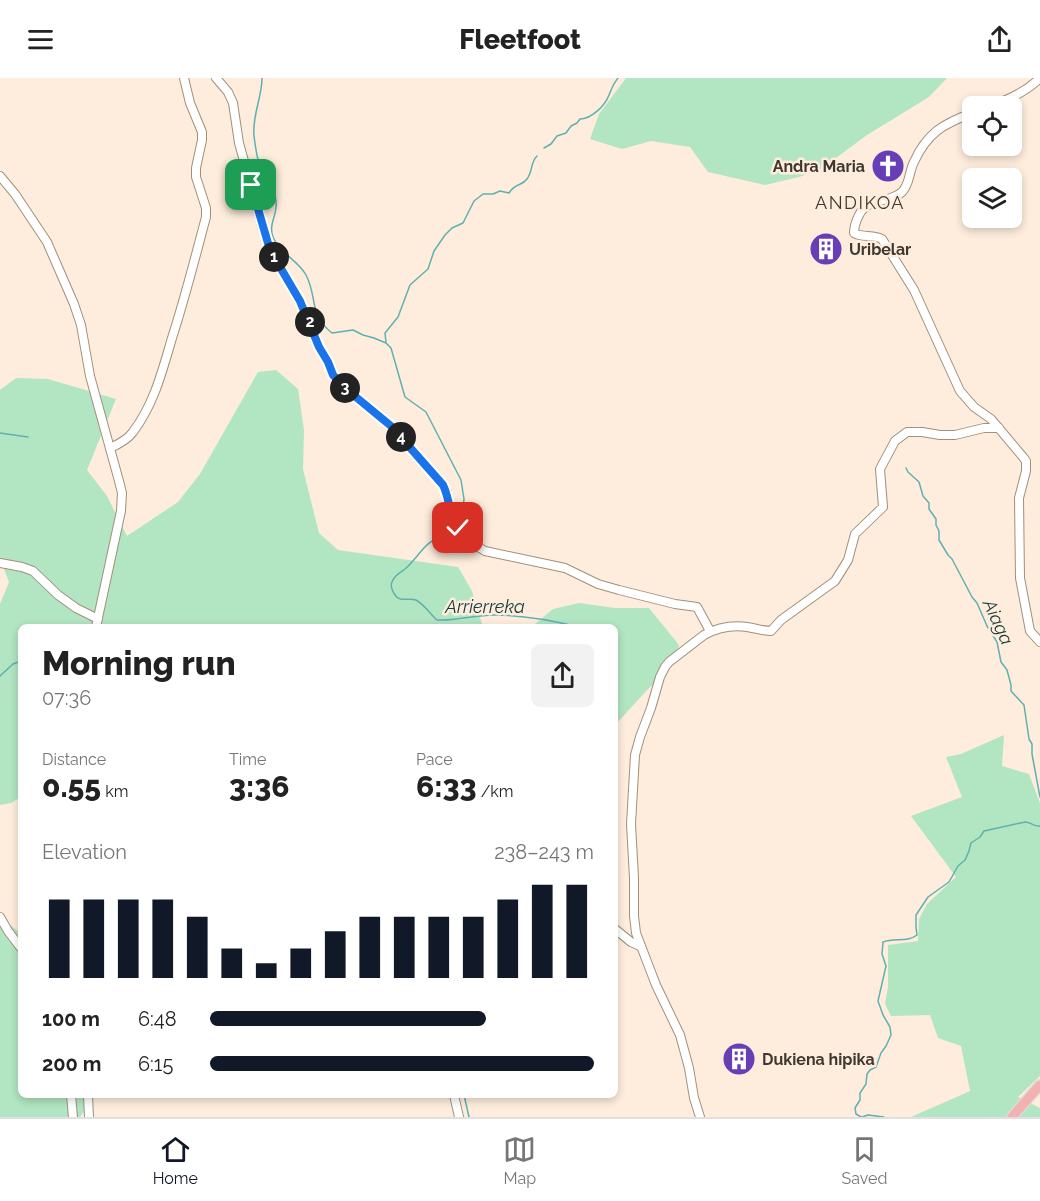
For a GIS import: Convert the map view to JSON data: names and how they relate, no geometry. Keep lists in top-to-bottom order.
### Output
{
  "districts": ["ANDIKOA"],
  "water": ["Arrierreka", "Aiaga"],
  "places": {
    "church": ["Andra Maria"],
    "building": ["Uribelar", "Dukiena hipika"]
  },
  "page": {
    "header": "Fleetfoot",
    "pins": [
      "1",
      "2",
      "3",
      "4"
    ],
    "heading": ["Morning run", "07:36"],
    "stats": [
      ["Distance", "0.55 km"],
      ["Time", "3:36"],
      ["Pace", "6:33 /km"]
    ],
    "chart": ["Elevation", "238–243 m"],
    "list": [
      {
        "name": "100 m",
        "note": "6:48"
      },
      {
        "name": "200 m",
        "note": "6:15"
      }
    ],
    "tabs": ["Home", "Map", "Saved"]
  }
}
